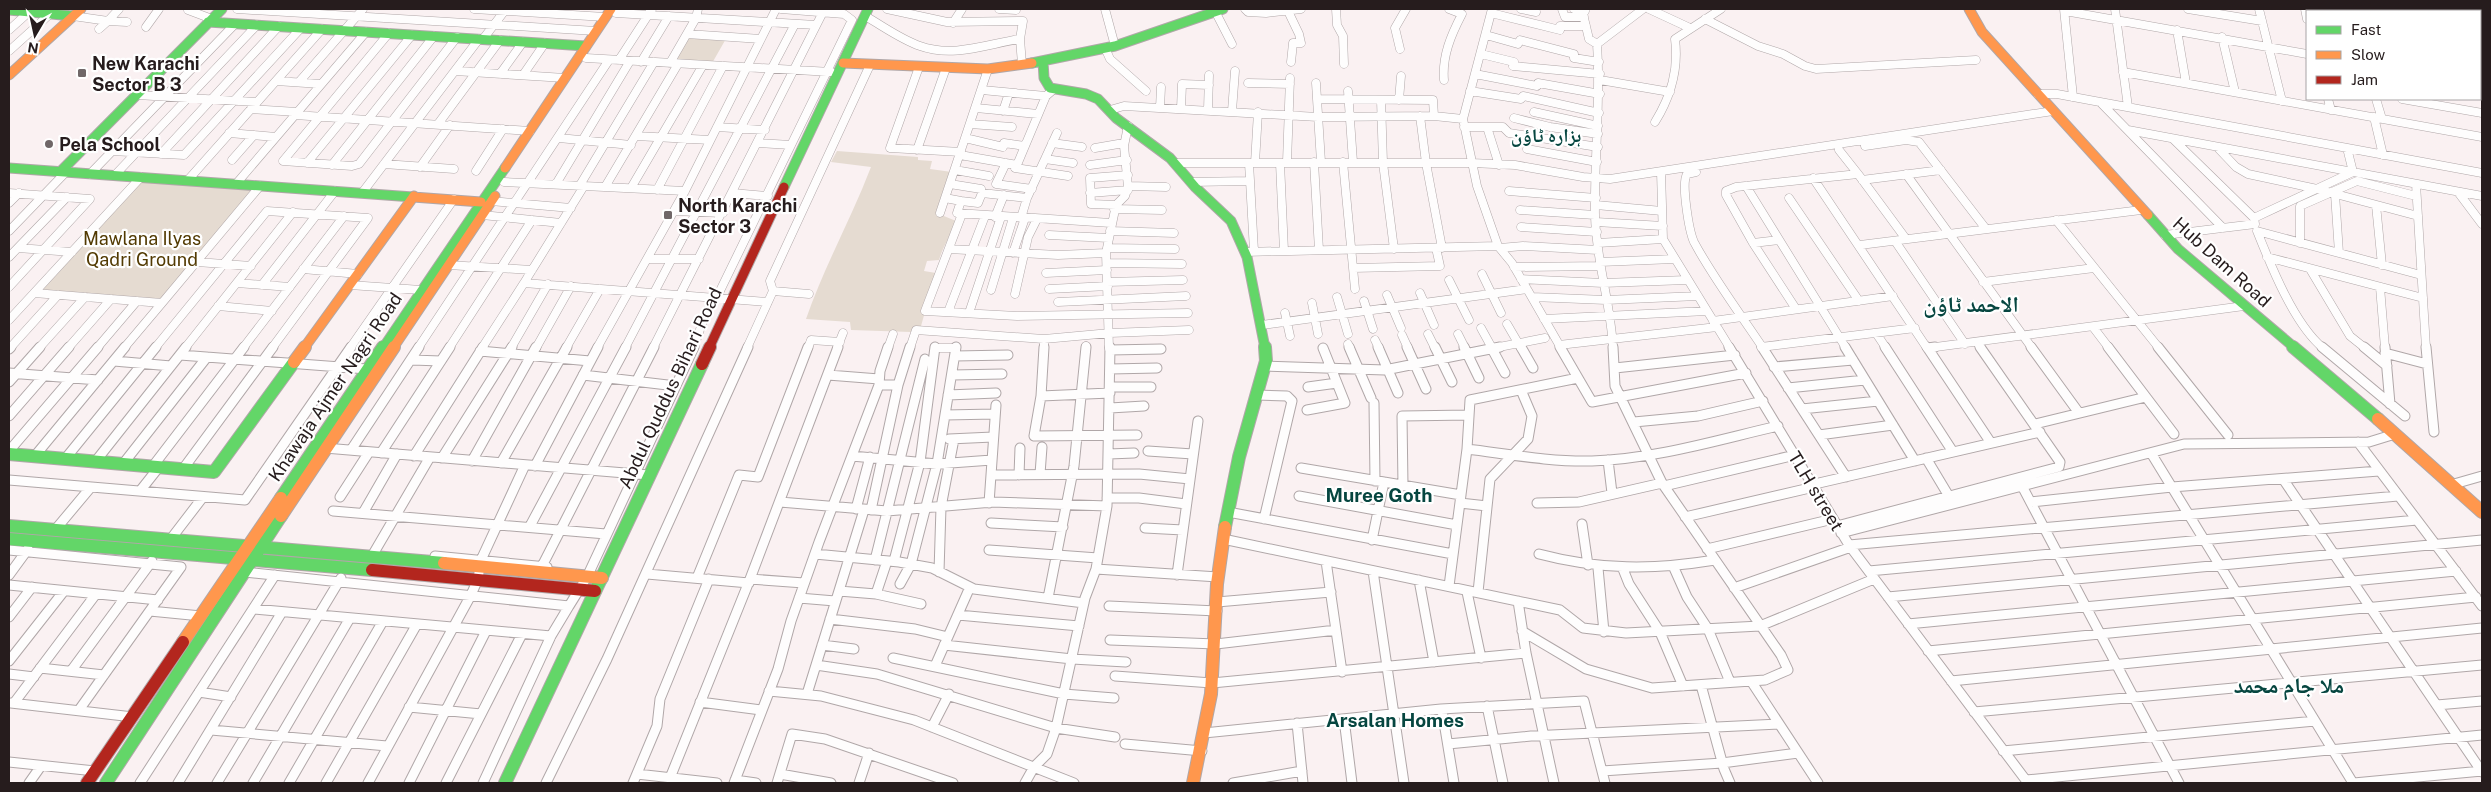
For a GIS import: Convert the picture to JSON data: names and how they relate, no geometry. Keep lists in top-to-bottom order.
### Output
{
  "streets": {
    "main road": ["Hub Dam Road", "Khawaja Ajmer Nagri Road", "Abdul Quddus Bihari Road"],
    "street": ["TLH street"]
  },
  "districts": [
    "ہزارہ ٹاؤن",
    "الاحمد ٹاؤن",
    "Muree Goth",
    "ملا جام محمد",
    "Arsalan Homes"
  ],
  "parks": ["Mawlana Ilyas Qadri Ground"],
  "places": {
    "transit": ["New Karachi Sector B 3", "North Karachi Sector 3"],
    "other": ["Pela School"]
  },
  "legend": ["Fast", "Slow", "Jam"],
  "north": "bottom"
}
